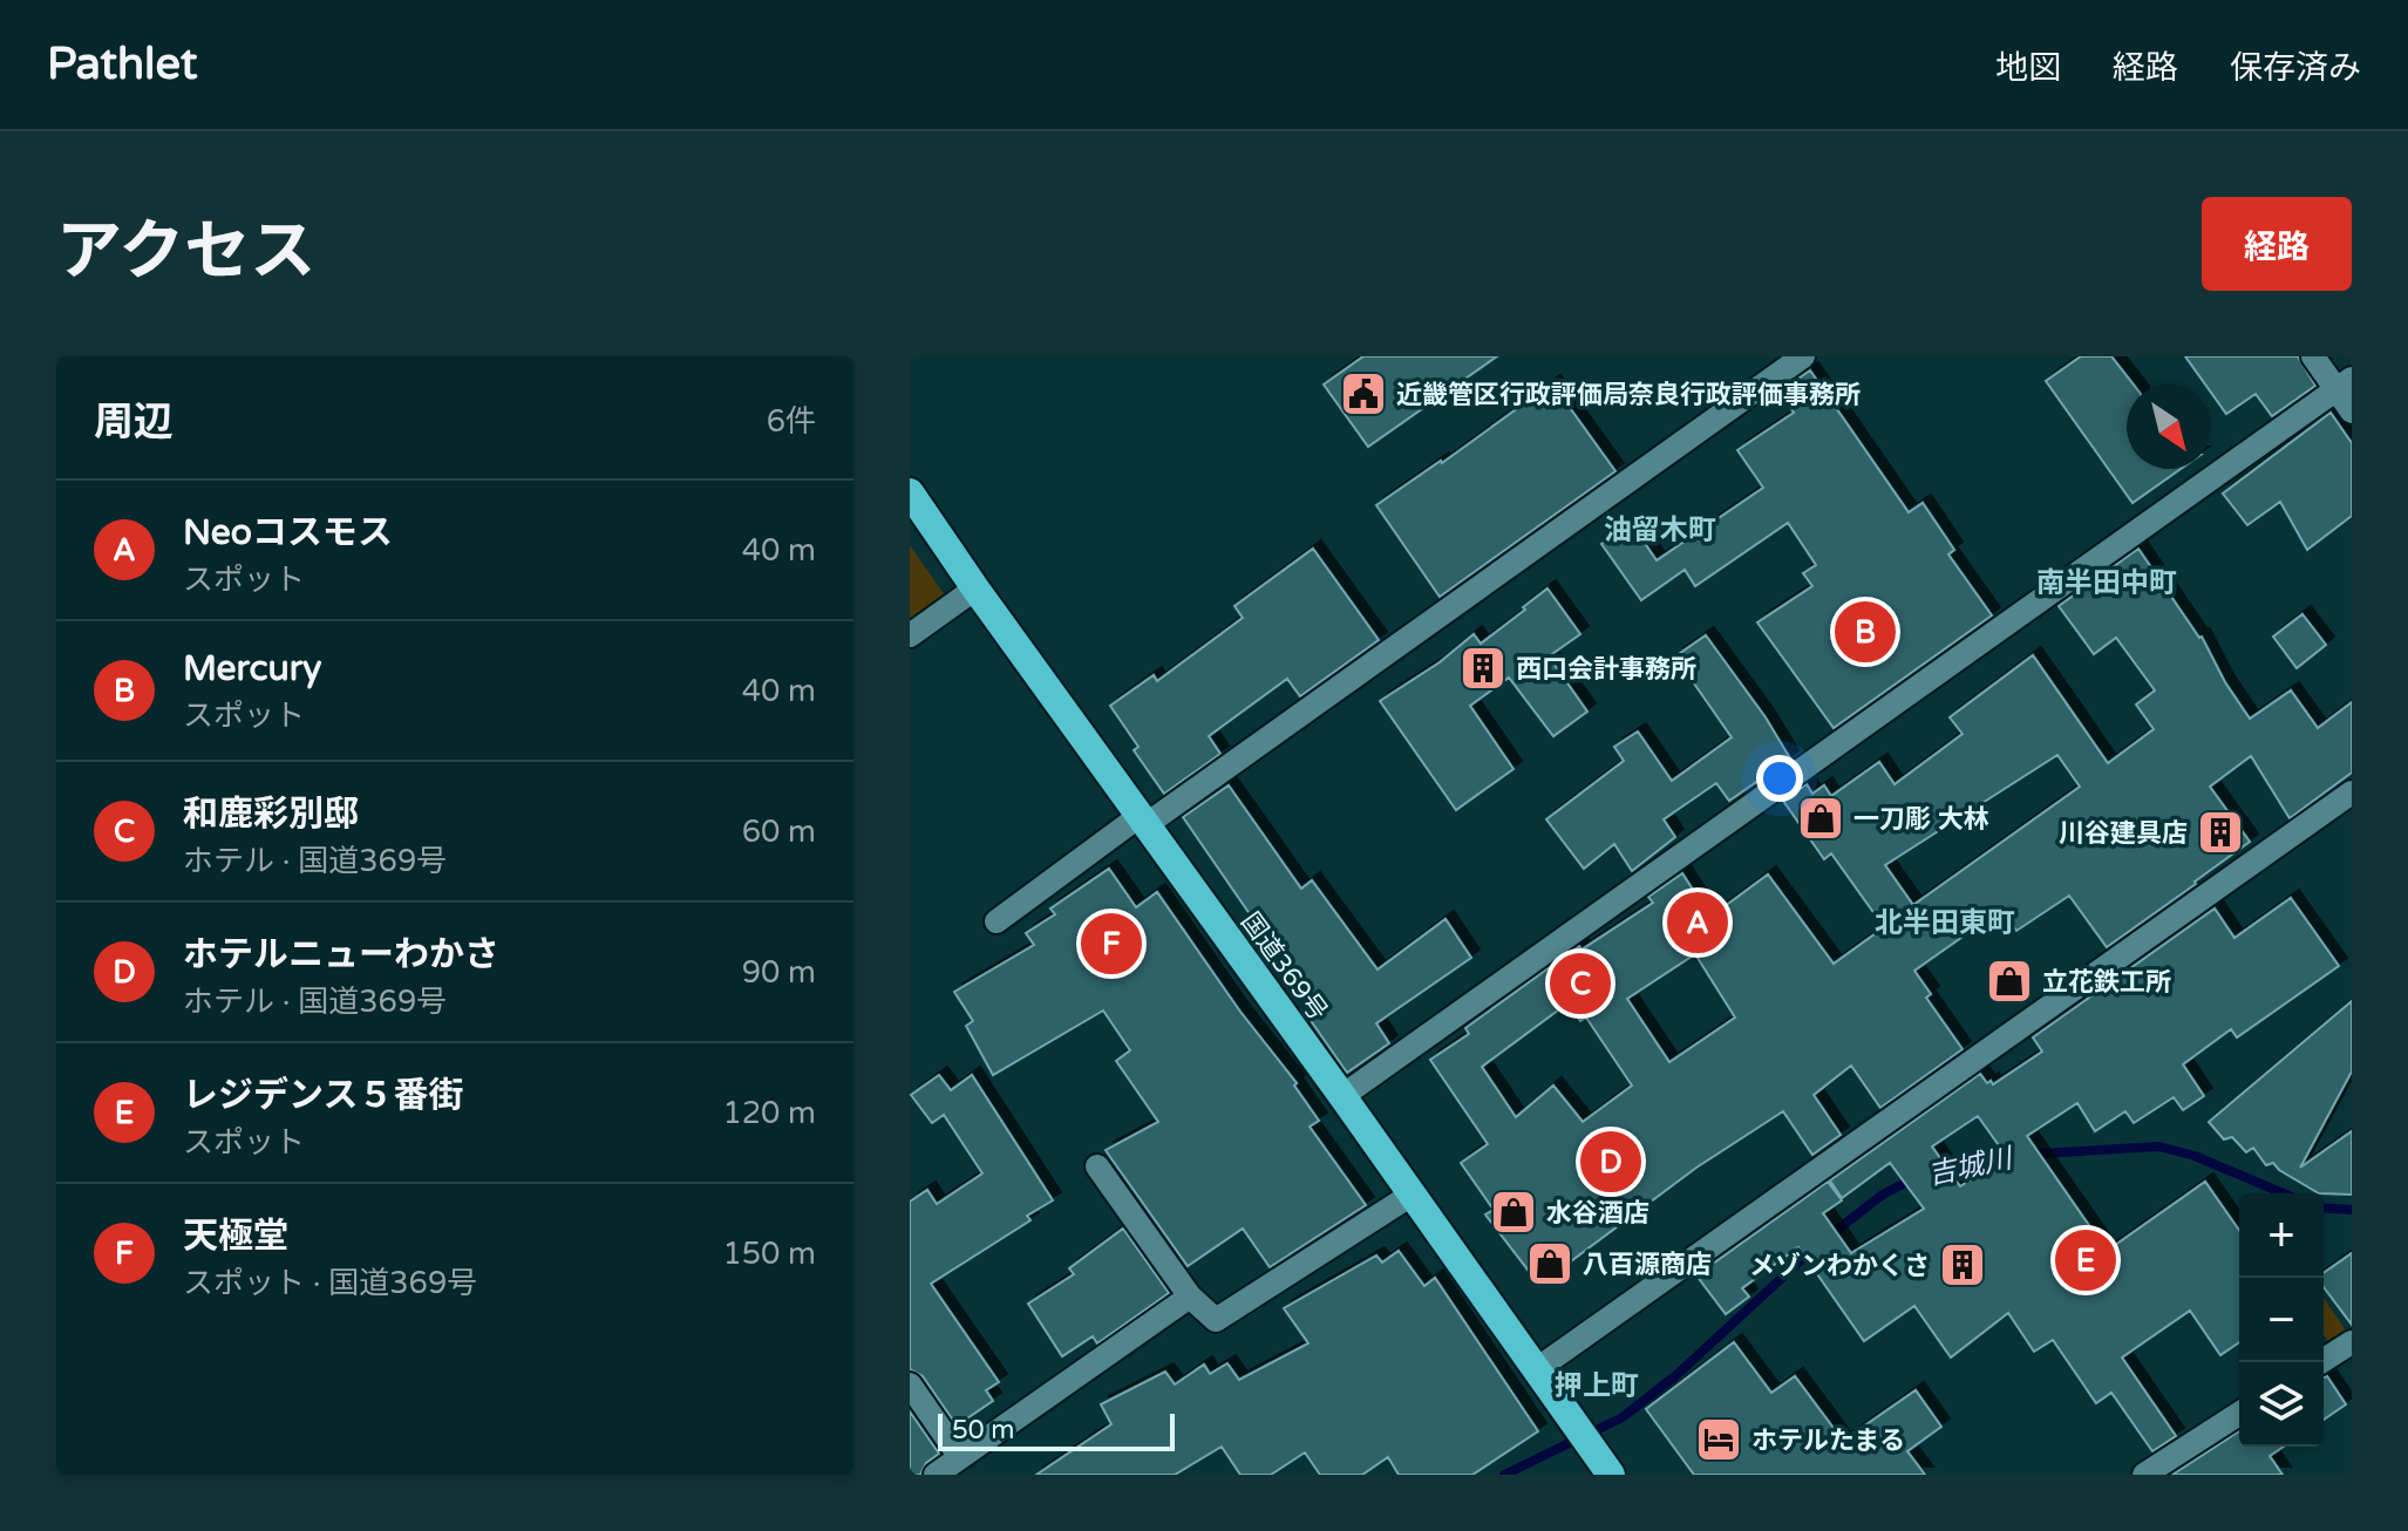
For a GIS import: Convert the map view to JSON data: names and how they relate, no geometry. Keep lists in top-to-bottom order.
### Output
{
  "streets": {
    "highway": ["国道369号"]
  },
  "districts": [
    "油留木町",
    "南半田中町",
    "北半田東町",
    "押上町"
  ],
  "water": ["吉城川"],
  "places": {
    "public building": ["近畿管区行政評価局奈良行政評価事務所"],
    "building": ["西口会計事務所", "川谷建具店", "メゾンわかくさ"],
    "shop": [
      "一刀彫 大林",
      "立花鉄工所",
      "水谷酒店",
      "八百源商店"
    ],
    "hotel": ["ホテルたまる"]
  },
  "scale_bar": "50 m",
  "north": "bottom right",
  "page": {
    "header": "Pathlet",
    "nav": ["地図", "経路", "保存済み"],
    "title": "アクセス",
    "buttons": "経路",
    "heading": ["周辺", "6件"],
    "list": [
      {
        "mark": "A",
        "name": "Neoコスモス",
        "note": "スポット",
        "value": "40 m"
      },
      {
        "mark": "B",
        "name": "Mercury",
        "note": "スポット",
        "value": "40 m"
      },
      {
        "mark": "C",
        "name": "和鹿彩別邸",
        "note": "ホテル · 国道369号",
        "value": "60 m"
      },
      {
        "mark": "D",
        "name": "ホテルニューわかさ",
        "note": "ホテル · 国道369号",
        "value": "90 m"
      },
      {
        "mark": "E",
        "name": "レジデンス５番街",
        "note": "スポット",
        "value": "120 m"
      },
      {
        "mark": "F",
        "name": "天極堂",
        "note": "スポット · 国道369号",
        "value": "150 m"
      }
    ],
    "pins": [
      "B",
      "A",
      "F",
      "C",
      "D",
      "E"
    ],
    "map_buttons": ["+", "−"],
    "scale": "50 m"
  }
}
